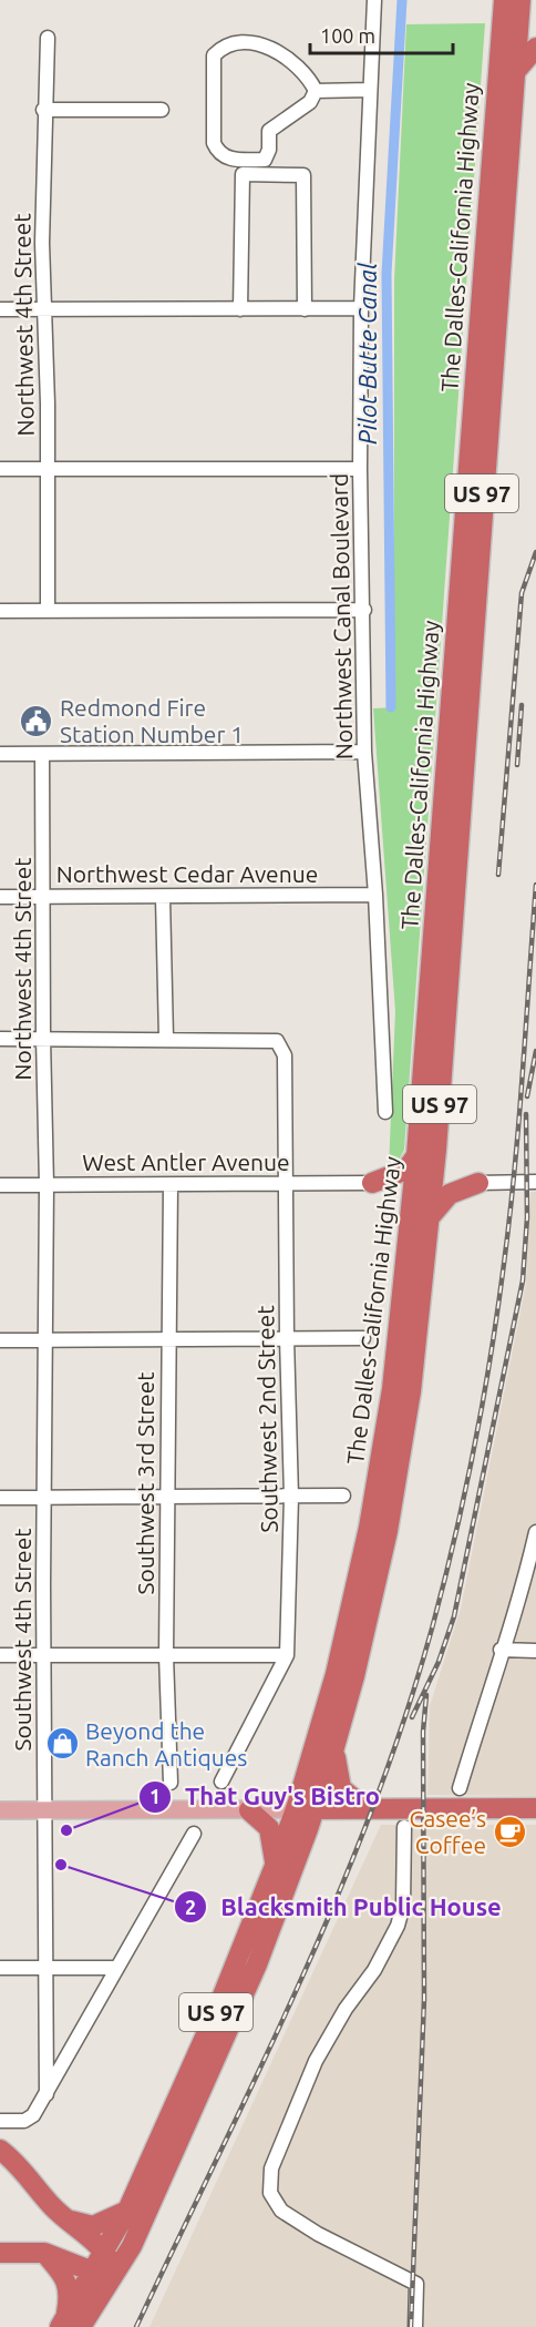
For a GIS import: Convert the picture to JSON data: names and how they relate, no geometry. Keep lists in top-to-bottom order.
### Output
{
  "streets": {
    "highway": ["The Dalles-California Highway", "US 97"],
    "street": [
      "Northwest 4th Street",
      "Northwest Canal Boulevard",
      "Northwest Cedar Avenue",
      "West Antler Avenue",
      "Southwest 2nd Street",
      "Southwest 3rd Street",
      "Southwest 4th Street"
    ]
  },
  "crossings": [
    ["Northwest 4th Street", "Northwest Cedar Avenue"],
    ["Northwest 4th Street", "West Antler Avenue"],
    ["Northwest 4th Street", "Southwest 4th Street"],
    ["Northwest Canal Boulevard", "Northwest Cedar Avenue"],
    ["West Antler Avenue", "Southwest 2nd Street"],
    ["West Antler Avenue", "Southwest 3rd Street"],
    ["West Antler Avenue", "Southwest 4th Street"]
  ],
  "water": ["Pilot Butte Canal"],
  "places": {
    "public building": ["Redmond Fire Station Number 1"],
    "shop": ["Beyond the Ranch Antiques"],
    "other": ["That Guy's Bistro", "Blacksmith Public House"],
    "cafe": ["Casee’s Coffee"]
  },
  "scale_bar": "100 m"
}
